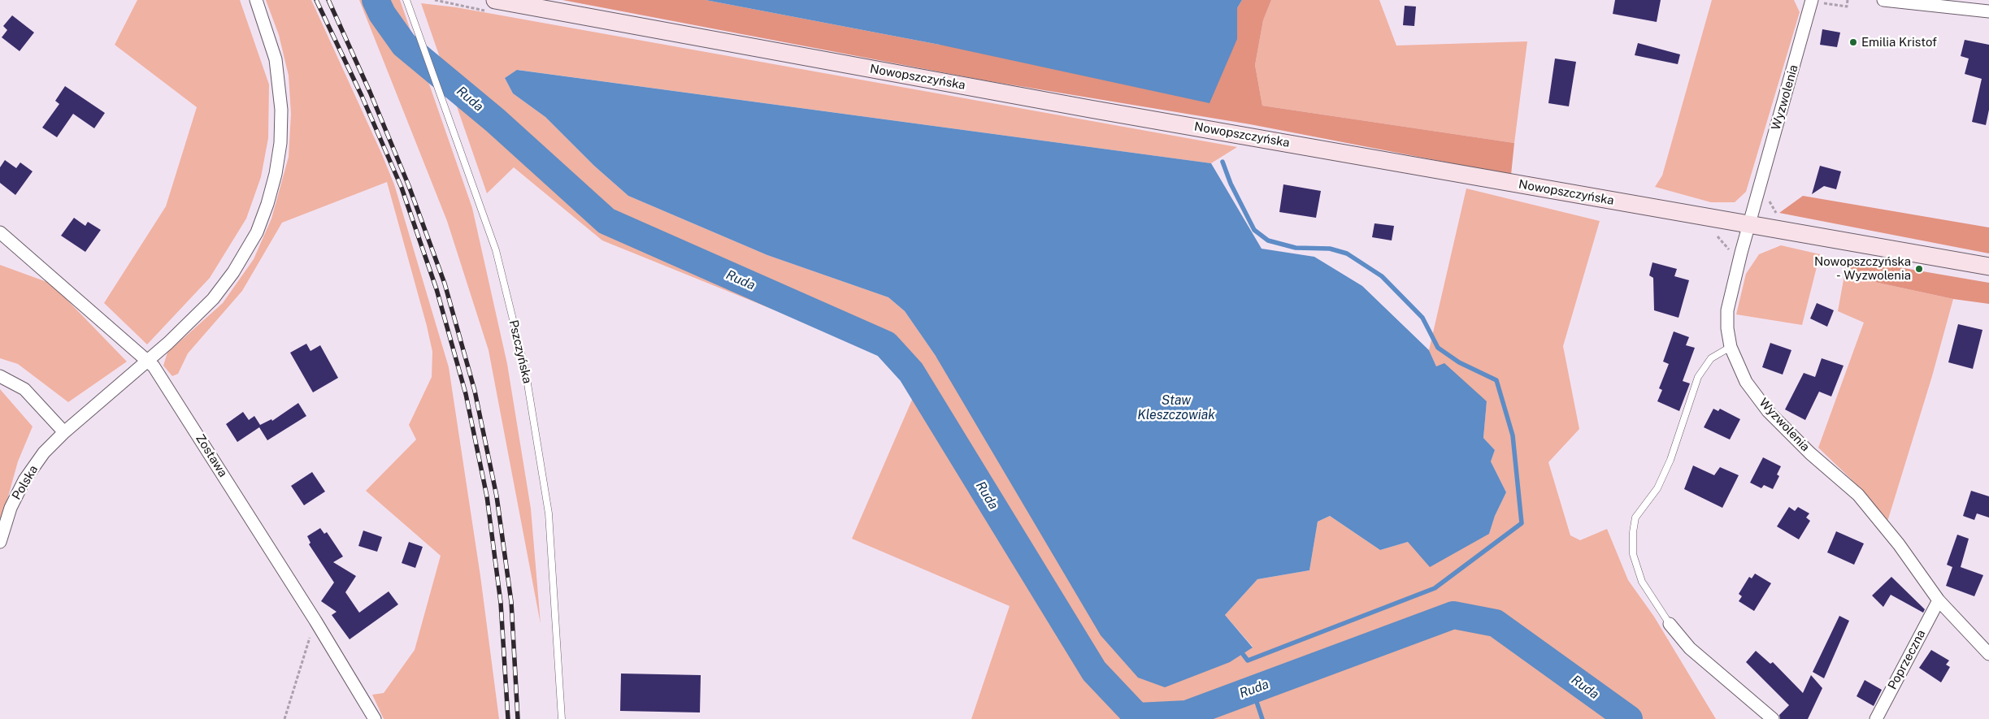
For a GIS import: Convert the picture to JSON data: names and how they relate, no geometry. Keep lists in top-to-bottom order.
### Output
{
  "streets": {
    "main road": ["Nowopszczyńska"],
    "street": [
      "Wyzwolenia",
      "Zostawa",
      "Polska",
      "Poprzeczna"
    ],
    "lane": ["Pszczyńska"]
  },
  "crossings": [
    ["Nowopszczyńska", "Wyzwolenia"],
    ["Wyzwolenia", "Poprzeczna"],
    ["Zostawa", "Polska"]
  ],
  "water": ["Ruda", "Staw Kleszczowiak"],
  "places": ["Emilia Kristof", "Nowopszczyńska - Wyzwolenia"]
}
